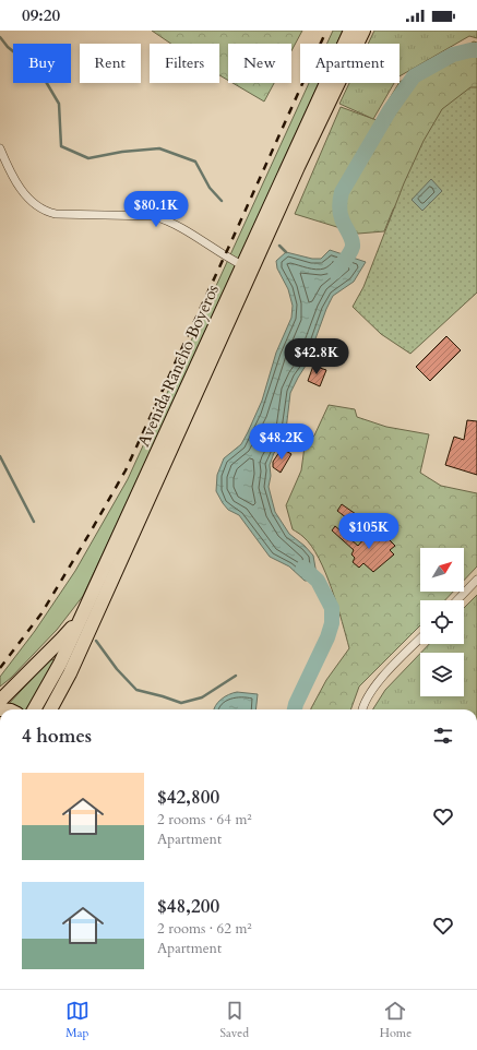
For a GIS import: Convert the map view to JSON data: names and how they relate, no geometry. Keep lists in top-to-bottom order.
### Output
{
  "streets": {
    "highway": ["Avenida Rancho Boyeros"]
  },
  "north": "top right",
  "page": {
    "status": "09:20",
    "chip": [
      "Buy",
      "Rent",
      "Filters",
      "New",
      "Apartment"
    ],
    "price": [
      "$80.1K",
      "$42.8K",
      "$48.2K",
      "$105K"
    ],
    "heading": "4 homes",
    "list": [
      {
        "name": "$42,800",
        "note": "2 rooms · 64 m² · Apartment"
      },
      {
        "name": "$48,200",
        "note": "2 rooms · 62 m² · Apartment"
      }
    ],
    "tabs": ["Map", "Saved", "Home"]
  }
}
